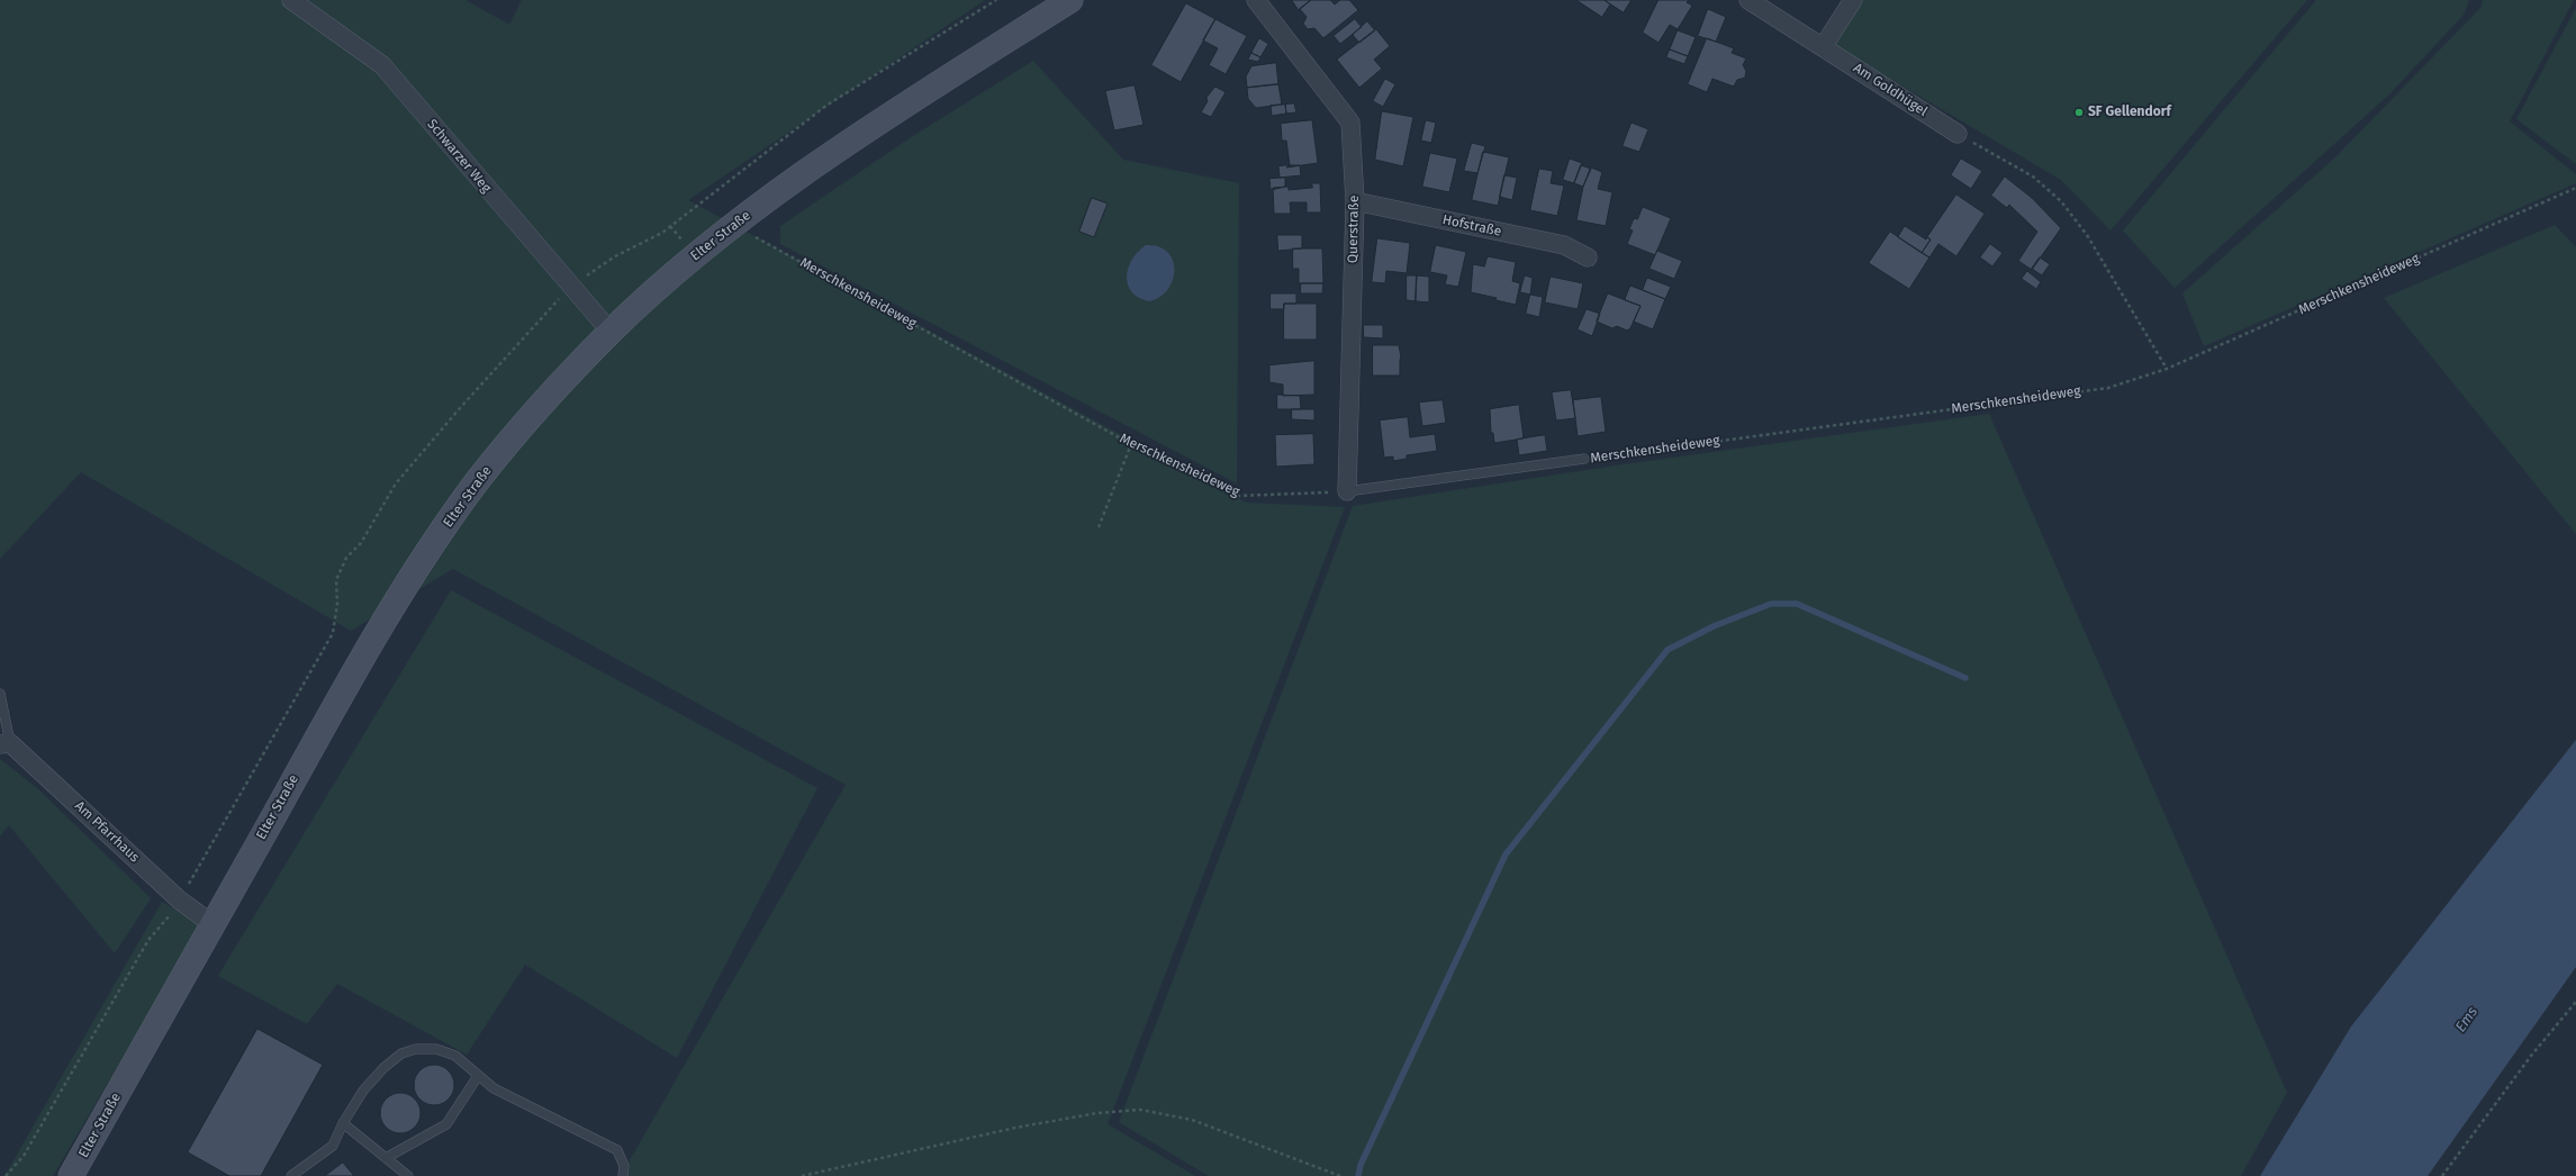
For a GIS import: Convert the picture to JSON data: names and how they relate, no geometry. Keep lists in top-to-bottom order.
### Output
{
  "streets": {
    "main road": ["Elter Straße"],
    "street": [
      "Am Goldhügel",
      "Schwarzer Weg",
      "Hofstraße",
      "Querstraße",
      "Am Pfarrhaus"
    ],
    "lane": ["Merschkensheideweg"]
  },
  "crossings": [
    ["Schwarzer Weg", "Elter Straße"],
    ["Hofstraße", "Querstraße"],
    ["Querstraße", "Merschkensheideweg"],
    ["Elter Straße", "Am Pfarrhaus"]
  ],
  "water": ["Ems"],
  "places": ["SF Gellendorf"]
}
